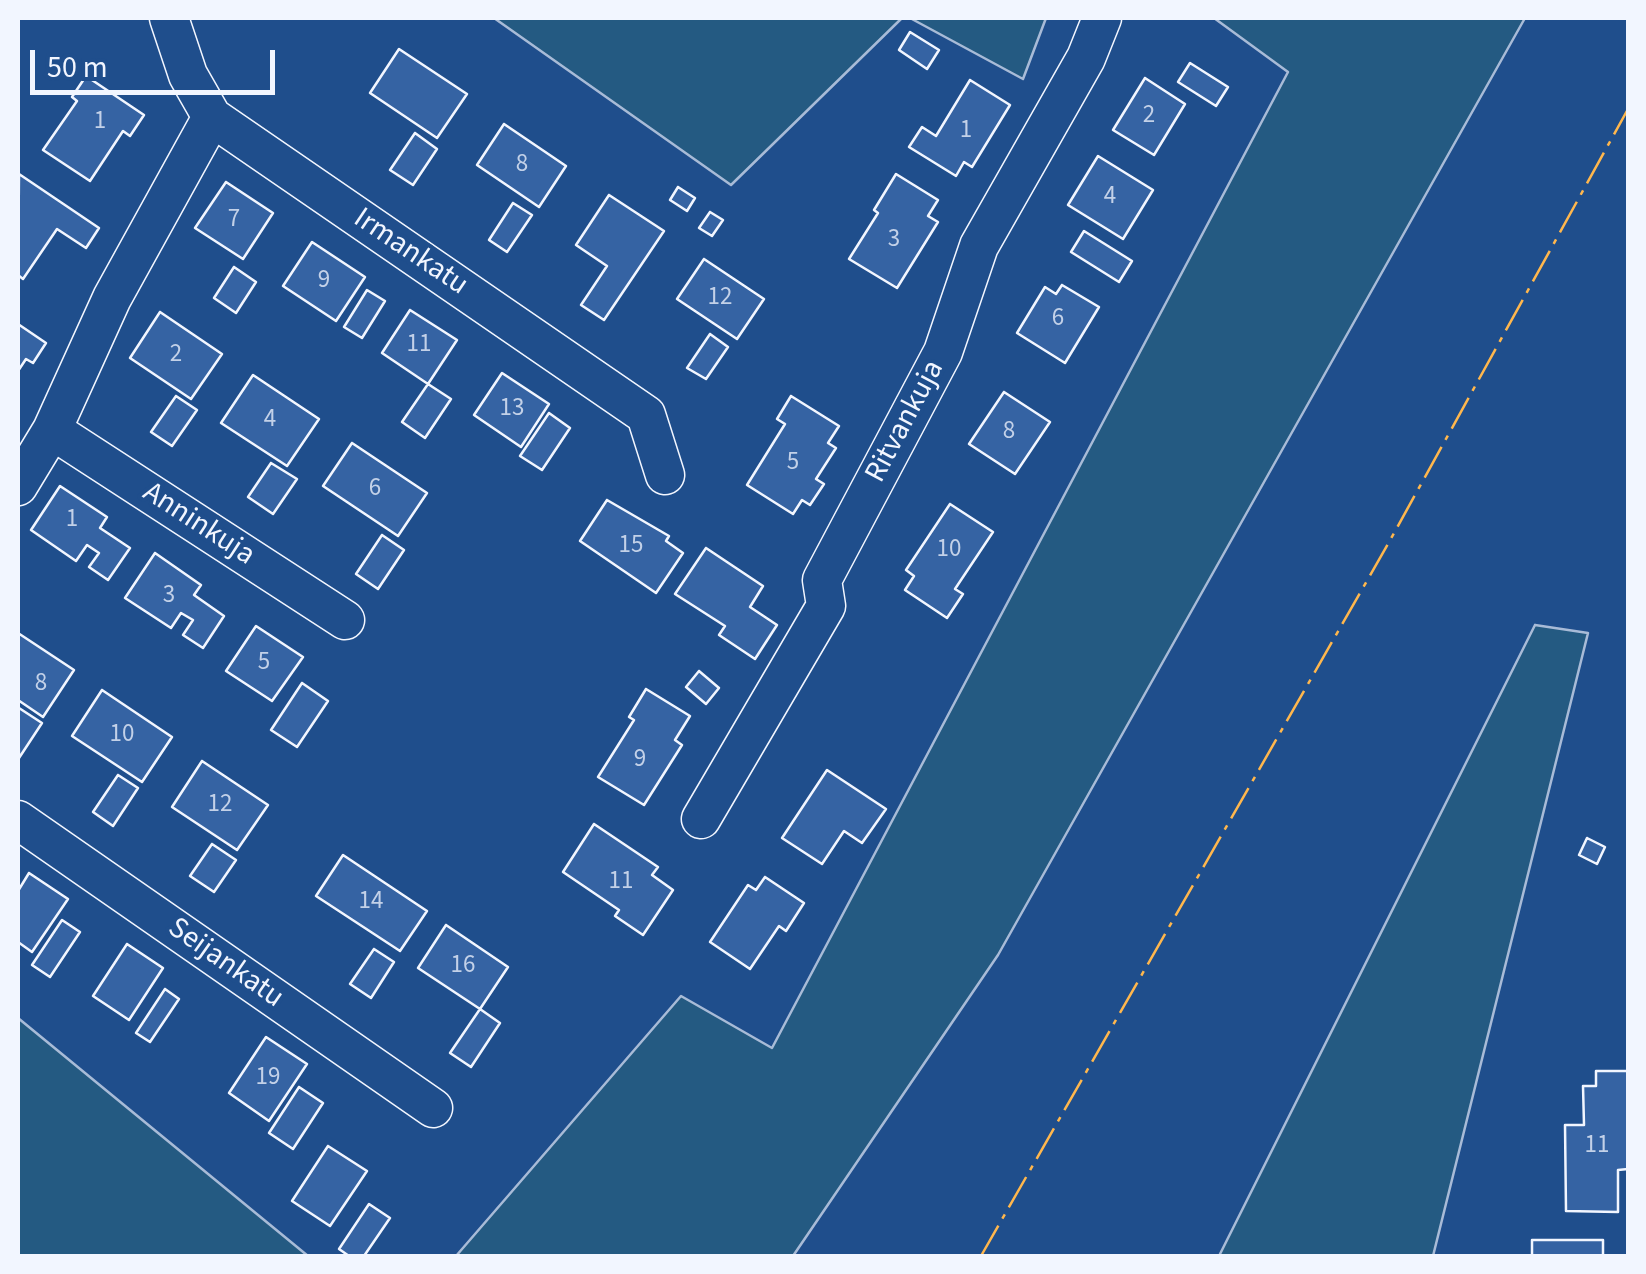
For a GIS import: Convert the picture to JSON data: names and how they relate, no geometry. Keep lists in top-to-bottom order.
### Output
{
  "streets": {
    "street": [
      "Irmankatu",
      "Ritvankuja",
      "Anninkuja",
      "Seijankatu"
    ]
  },
  "house_numbers": [
    "2",
    "1",
    "1",
    "8",
    "4",
    "7",
    "3",
    "9",
    "12",
    "6",
    "11",
    "2",
    "13",
    "4",
    "8",
    "5",
    "6",
    "1",
    "15",
    "10",
    "3",
    "5",
    "8",
    "10",
    "9",
    "12",
    "11",
    "14",
    "16",
    "19",
    "11"
  ],
  "scale_bar": "50 m"
}
